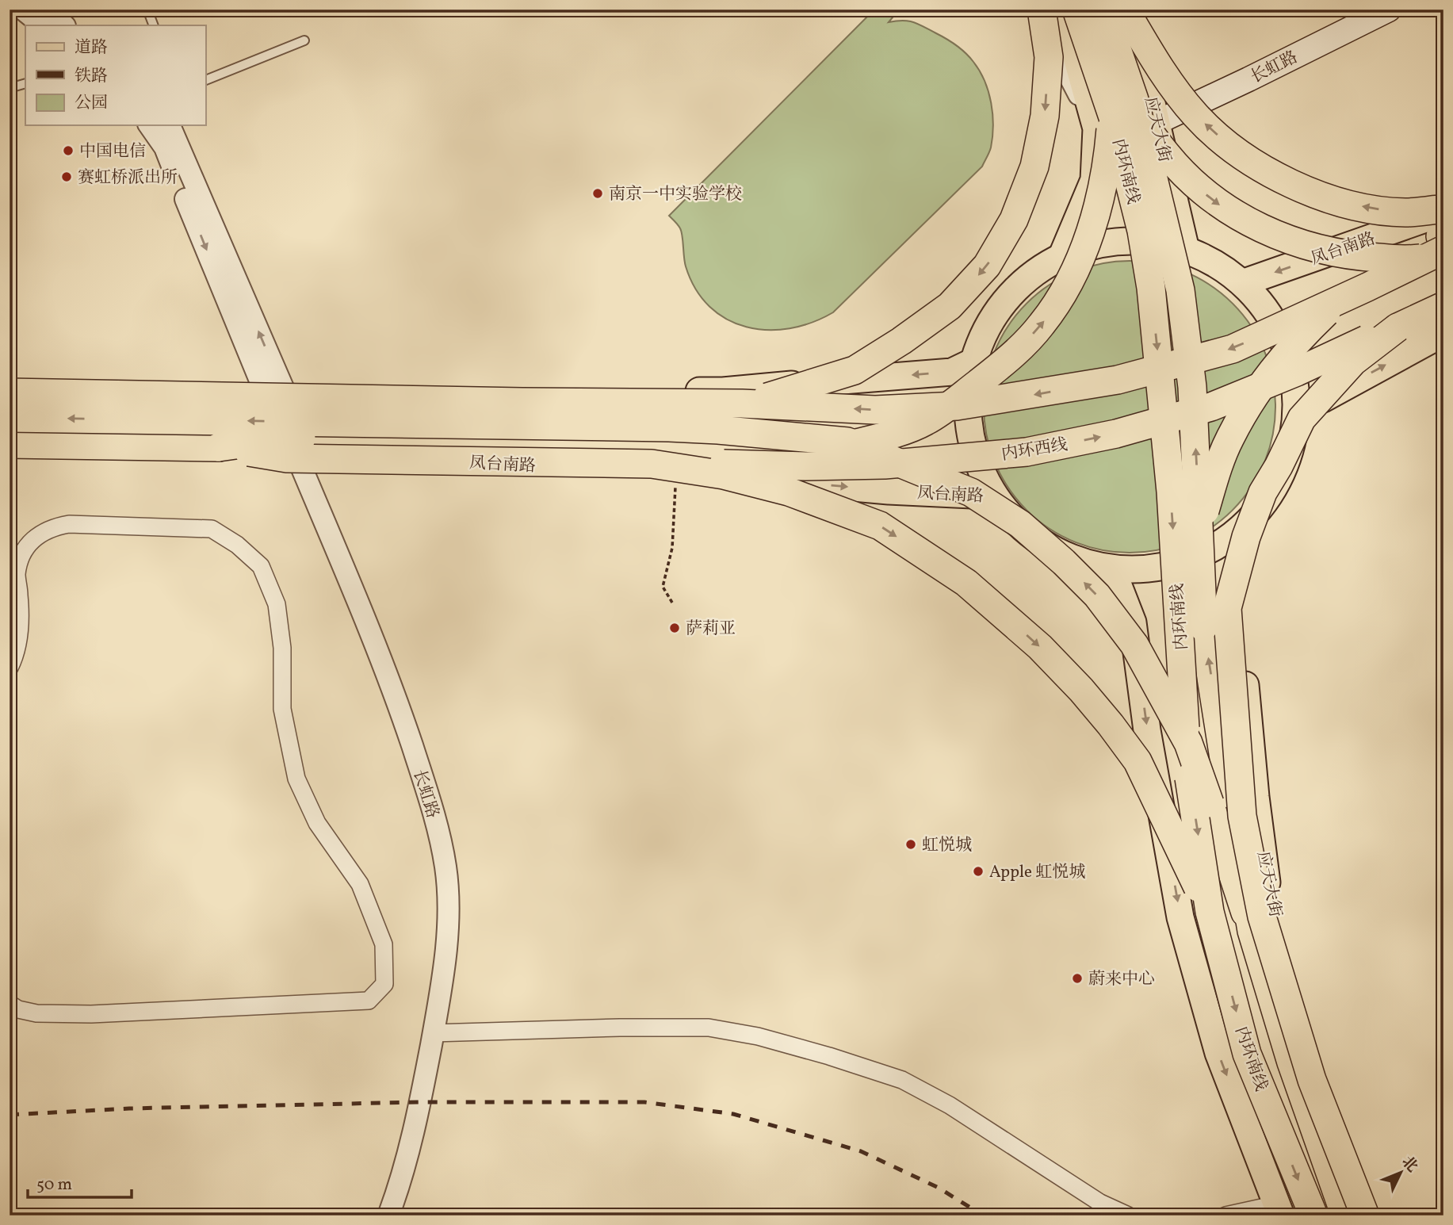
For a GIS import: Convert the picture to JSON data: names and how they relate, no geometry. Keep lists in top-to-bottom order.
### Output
{
  "streets": {
    "highway": ["内环南线", "内环西线"],
    "main road": ["长虹路", "应天大街", "凤台南路"]
  },
  "crossings": [
    ["长虹路", "应天大街"],
    ["长虹路", "凤台南路"],
    ["凤台南路", "内环西线"]
  ],
  "places": [
    "中国电信",
    "赛虹桥派出所",
    "南京一中实验学校",
    "萨莉亚",
    "虹悦城",
    "Apple 虹悦城",
    "蔚来中心"
  ],
  "legend": ["道路", "铁路", "公园"],
  "scale_bar": "50 m",
  "north": "top right"
}
